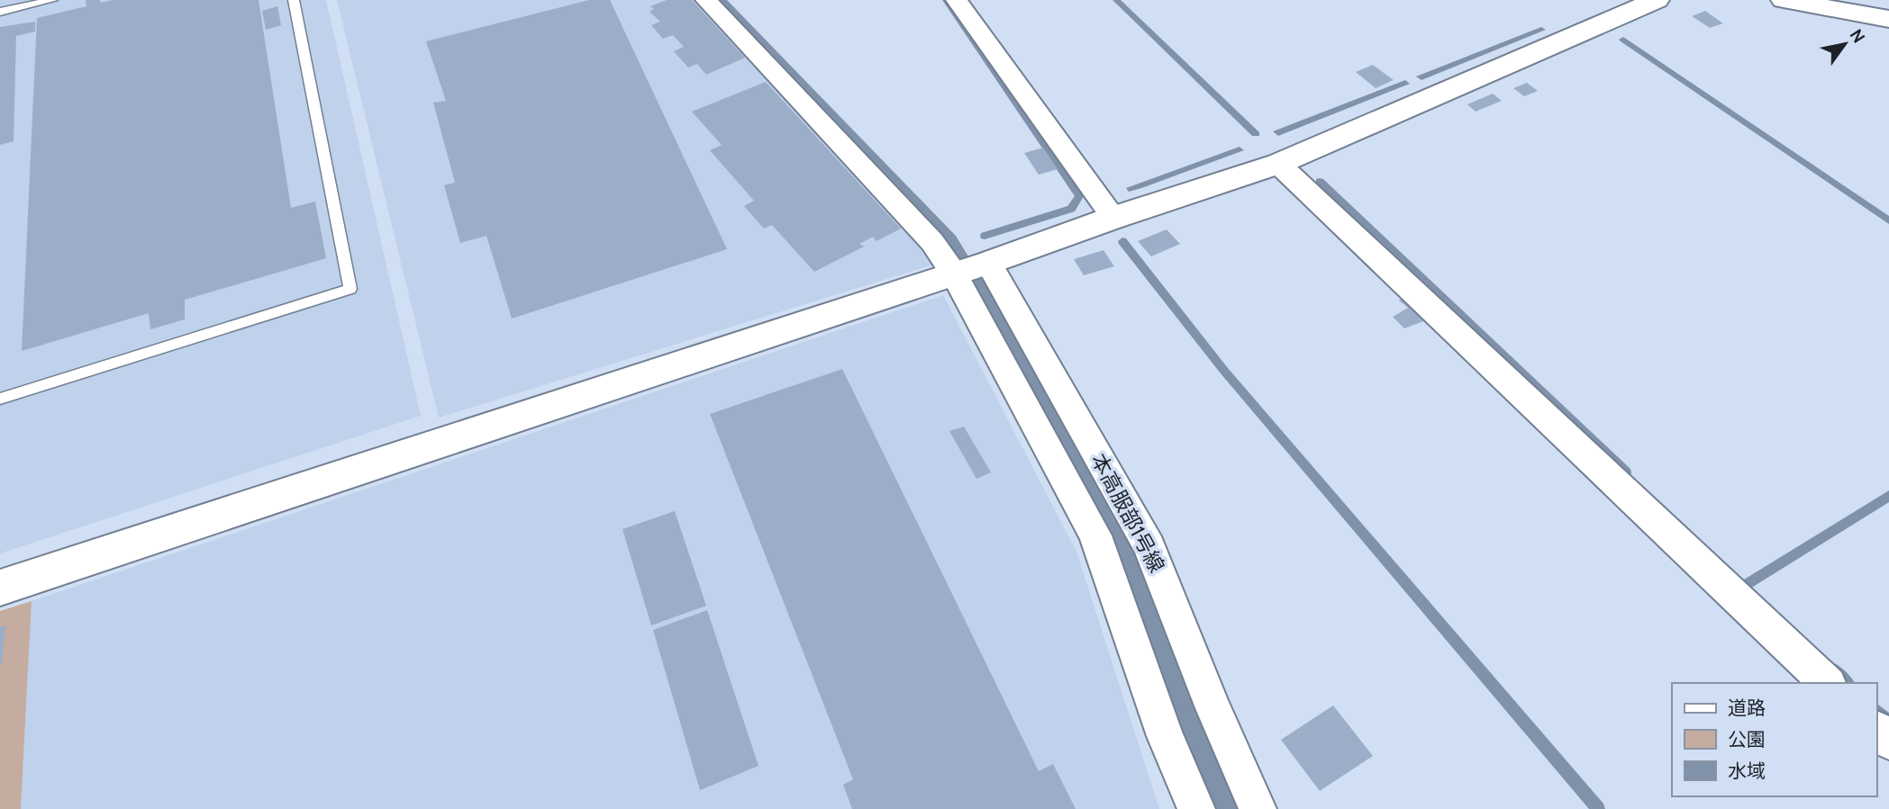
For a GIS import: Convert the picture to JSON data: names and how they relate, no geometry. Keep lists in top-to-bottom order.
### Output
{
  "streets": {
    "street": ["本高服部1号線"]
  },
  "legend": ["道路", "公園", "水域"],
  "north": "top right"
}
